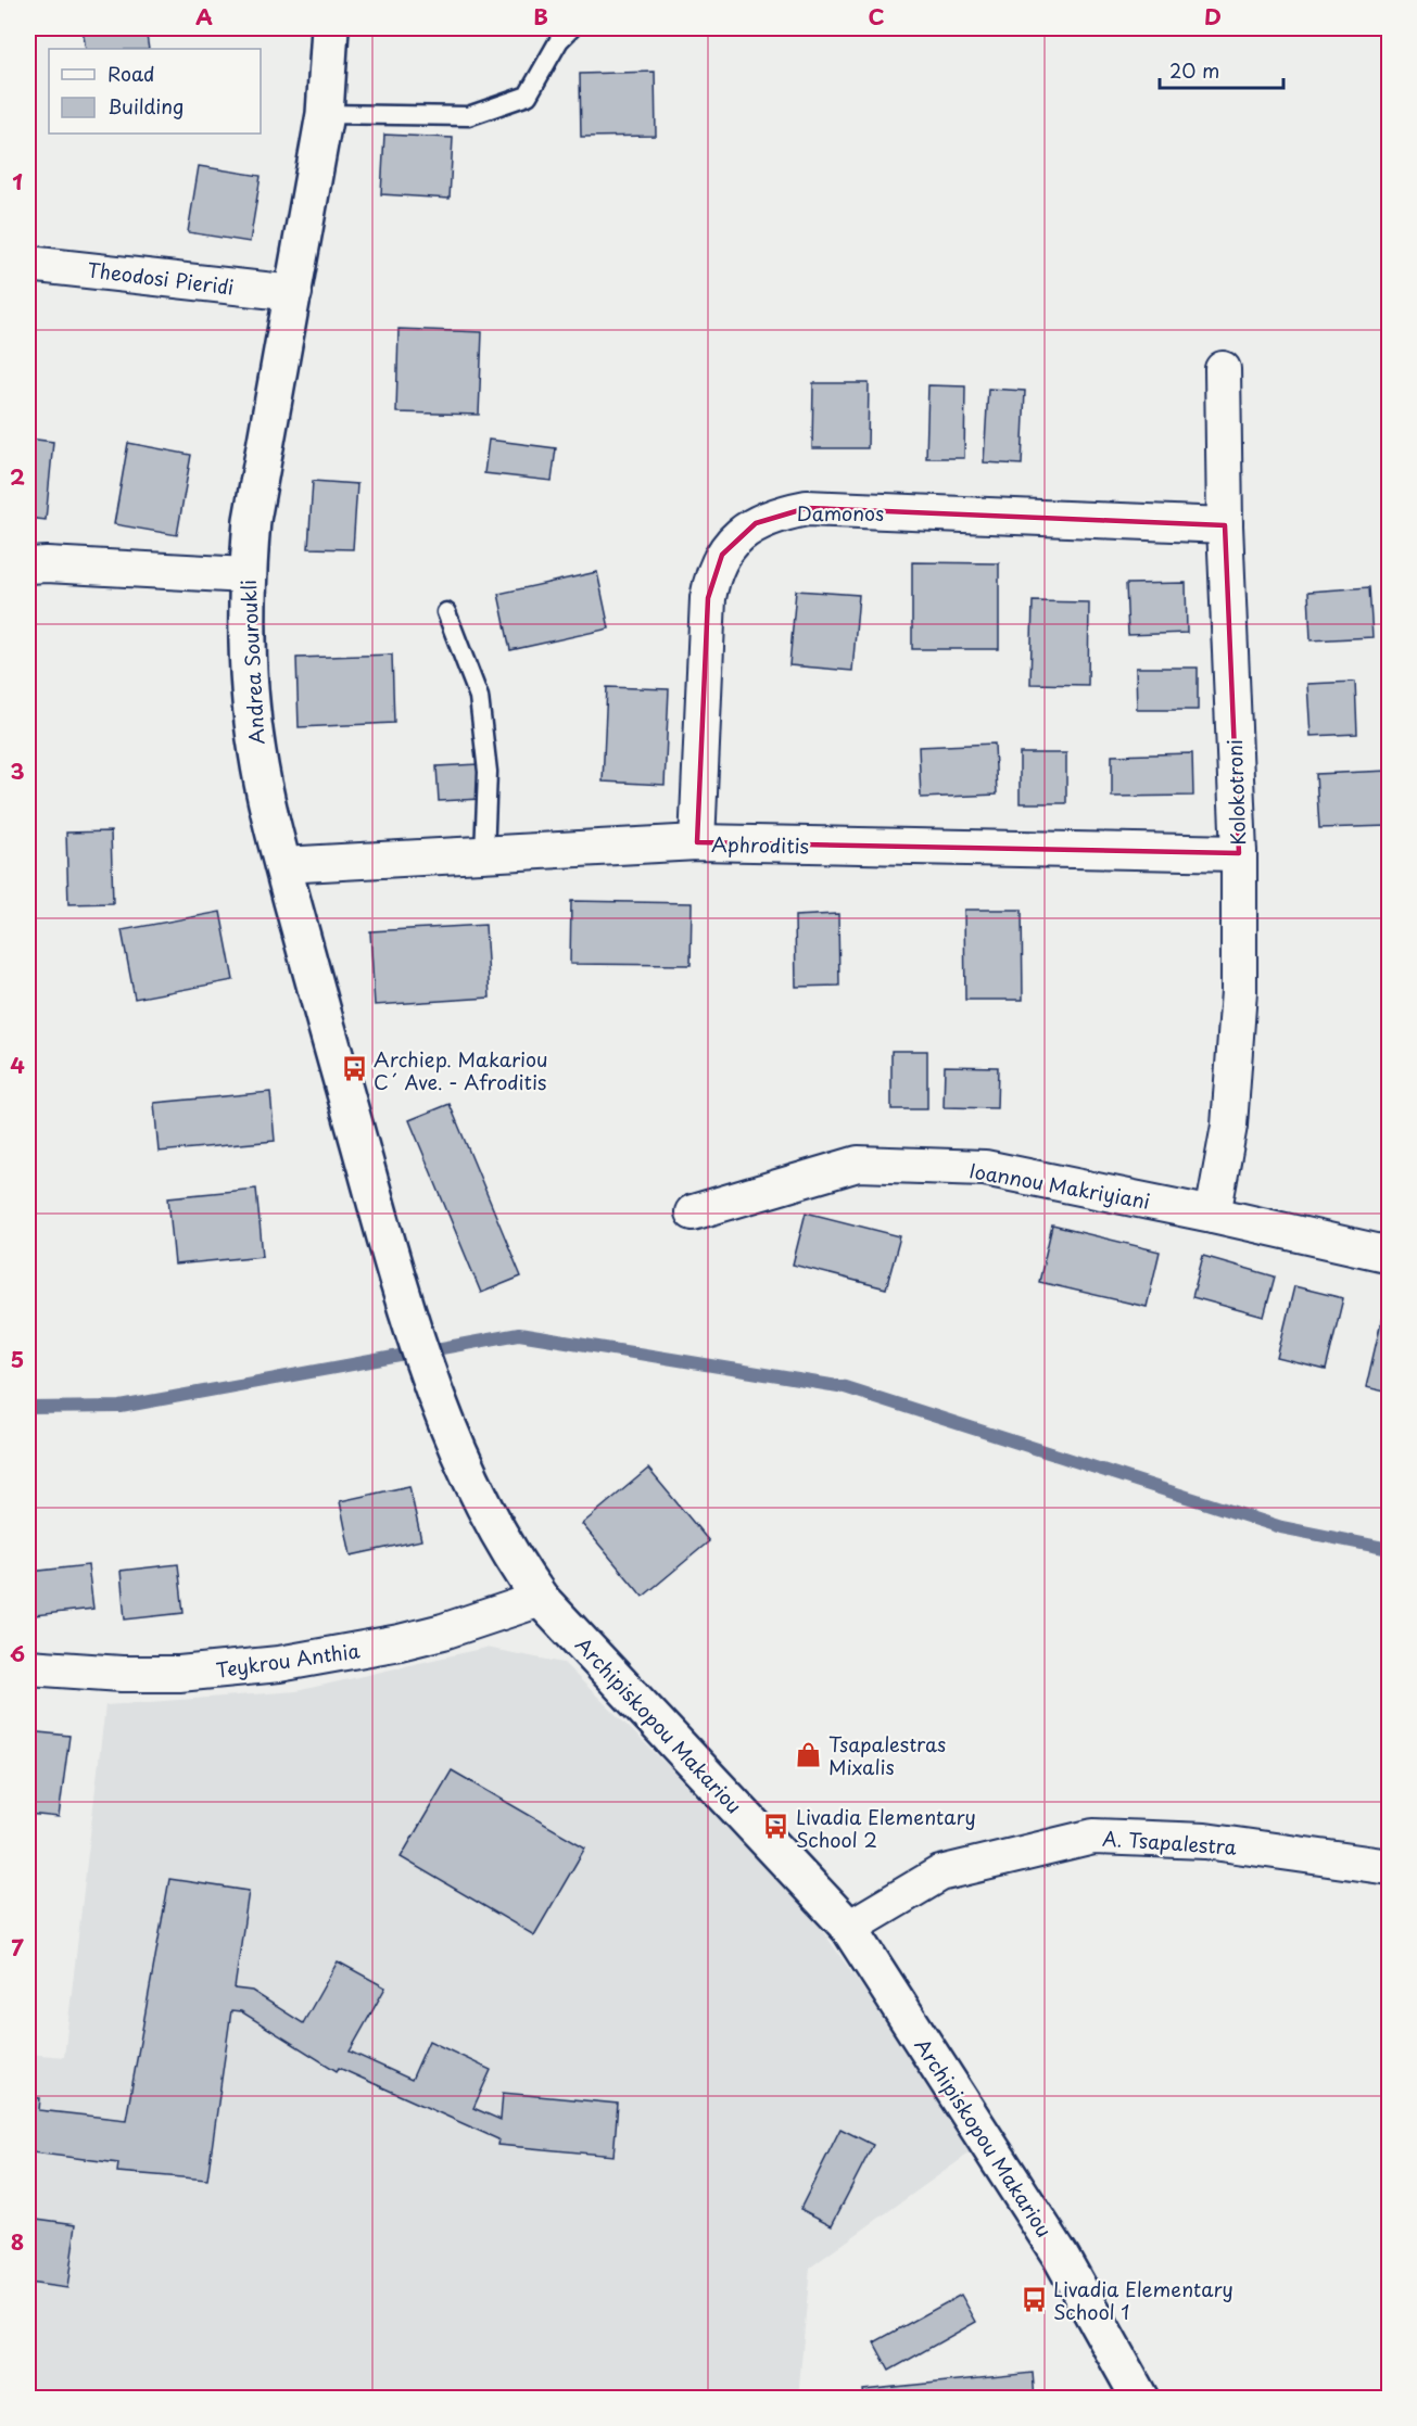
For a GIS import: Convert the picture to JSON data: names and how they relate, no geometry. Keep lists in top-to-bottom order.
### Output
{
  "streets": {
    "main road": ["Andrea Souroukli", "Archipiskopou Makariou"],
    "street": [
      "Theodosi Pieridi",
      "Damonos",
      "Kolokotroni",
      "Aphroditis",
      "Ioannou Makriyiani",
      "Teykrou Anthia",
      "A. Tsapalestra"
    ]
  },
  "crossings": [
    ["Theodosi Pieridi", "Andrea Souroukli"],
    ["Damonos", "Kolokotroni"],
    ["Damonos", "Aphroditis"],
    ["Andrea Souroukli", "Aphroditis"],
    ["Andrea Souroukli", "Archipiskopou Makariou"],
    ["Kolokotroni", "Aphroditis"],
    ["Kolokotroni", "Ioannou Makriyiani"],
    ["Teykrou Anthia", "Archipiskopou Makariou"],
    ["Archipiskopou Makariou", "A. Tsapalestra"]
  ],
  "places": {
    "bus stop": ["Archiep. Makariou C´ Ave. - Afroditis", "Livadia Elementary School 2", "Livadia Elementary School 1"],
    "shop": ["Tsapalestras Mixalis"]
  },
  "legend": ["Road", "Building"],
  "scale_bar": "20 m",
  "grid": {
    "columns": [
      "A",
      "B",
      "C",
      "D"
    ],
    "rows": [
      "1",
      "2",
      "3",
      "4",
      "5",
      "6",
      "7",
      "8"
    ]
  }
}
